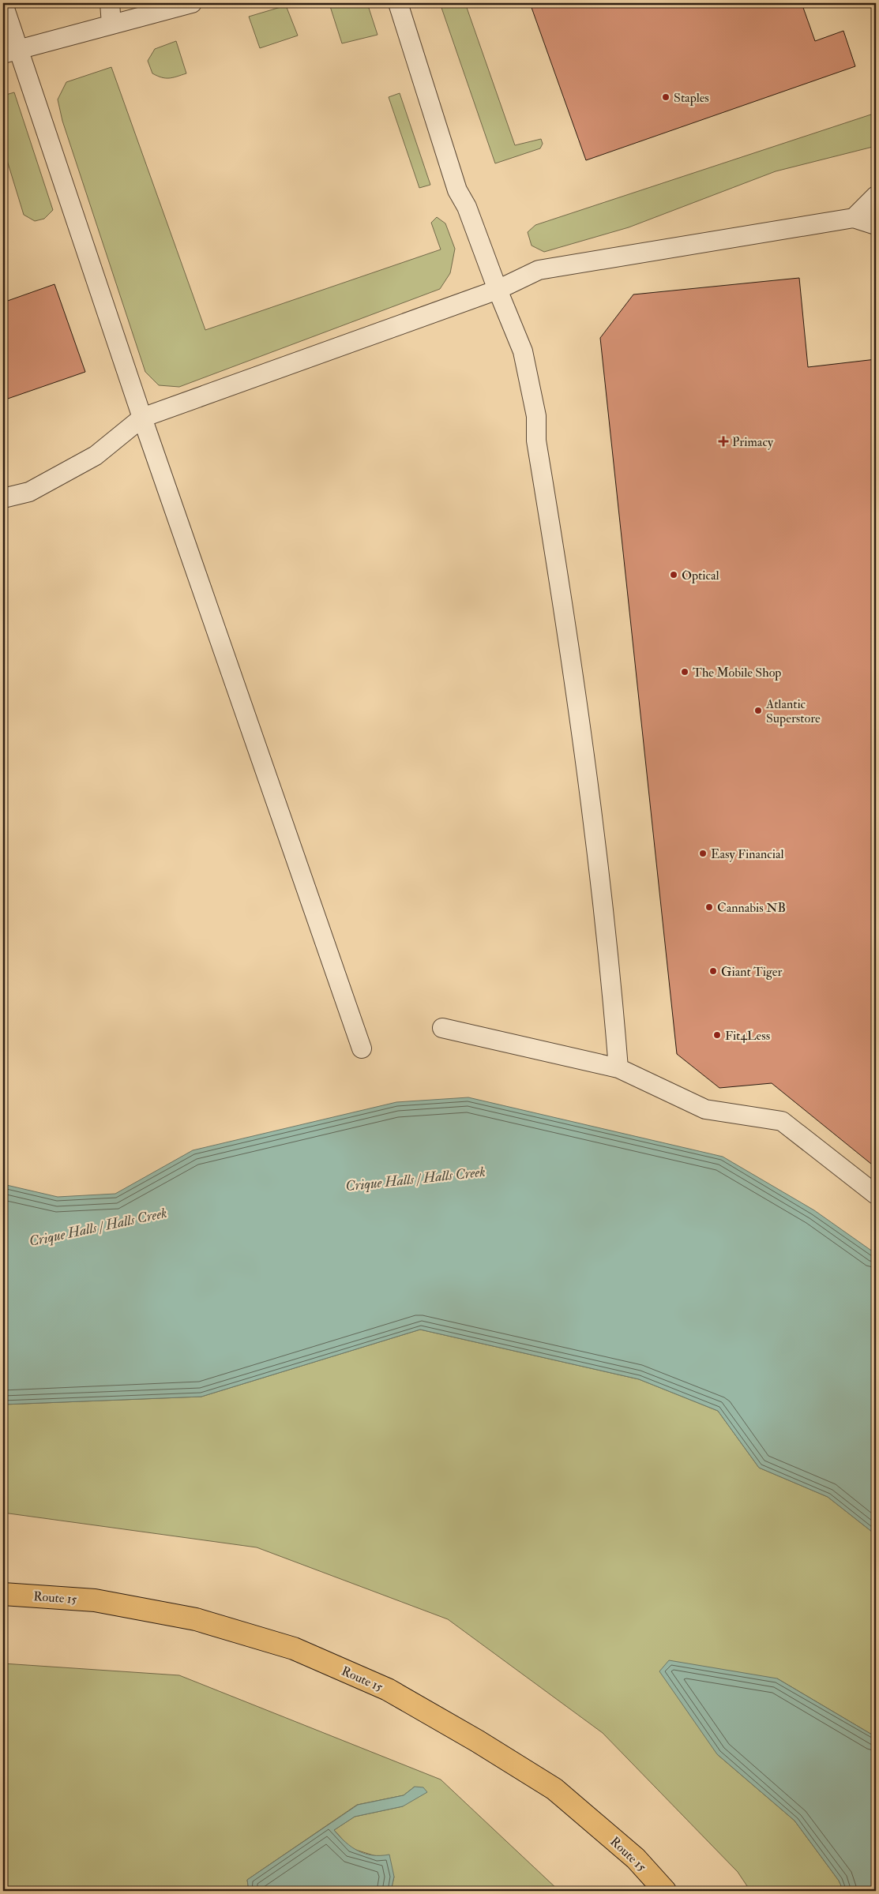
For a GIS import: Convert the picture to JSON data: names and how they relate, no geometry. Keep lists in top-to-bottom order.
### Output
{
  "streets": {
    "highway": ["Route 15"]
  },
  "water": ["Crique Halls / Halls Creek"],
  "places": {
    "other": [
      "Staples",
      "Optical",
      "The Mobile Shop",
      "Atlantic Superstore",
      "Easy Financial",
      "Cannabis NB",
      "Giant Tiger",
      "Fit4Less"
    ],
    "health": ["Primacy"]
  }
}
